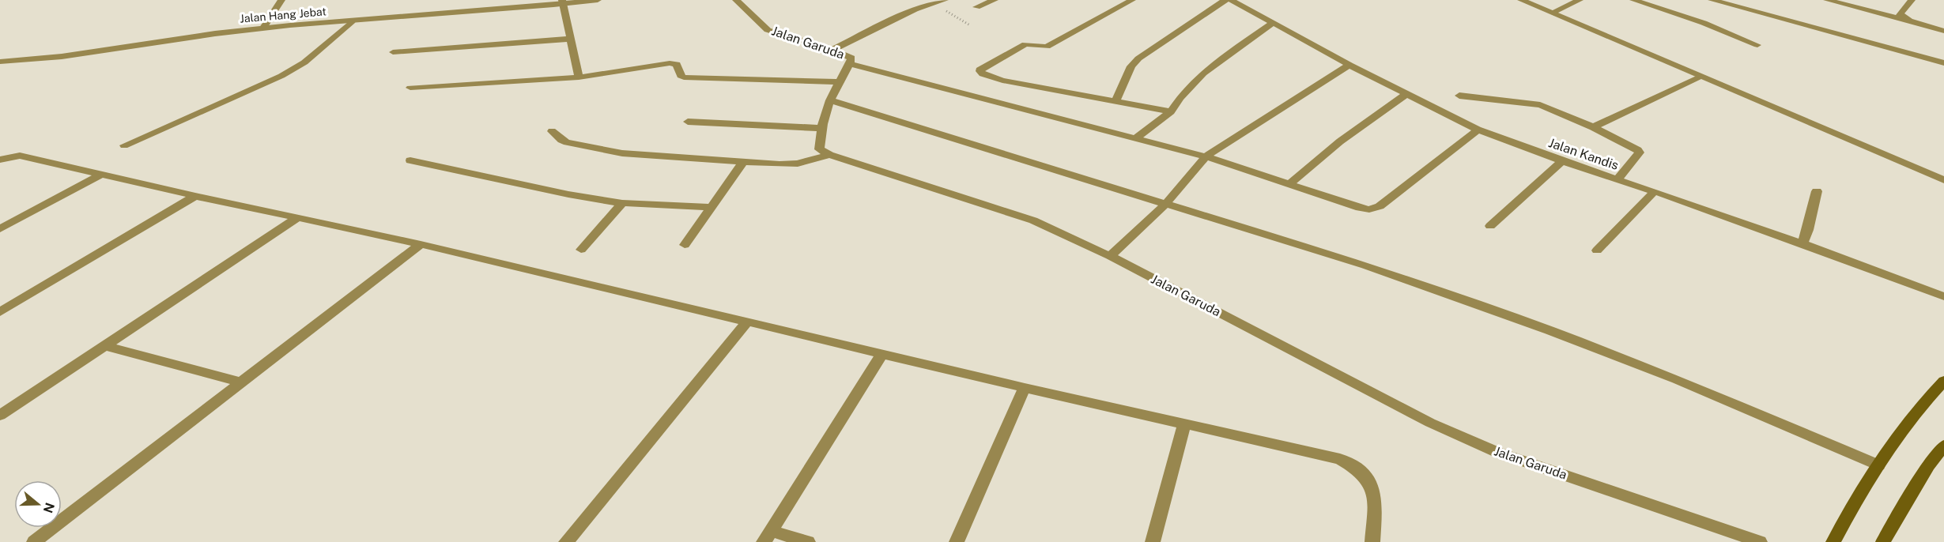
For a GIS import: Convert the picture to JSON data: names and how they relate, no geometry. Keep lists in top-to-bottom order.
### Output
{
  "streets": {
    "street": ["Jalan Hang Jebat", "Jalan Garuda", "Jalan Kandis"]
  },
  "north": "right"
}
